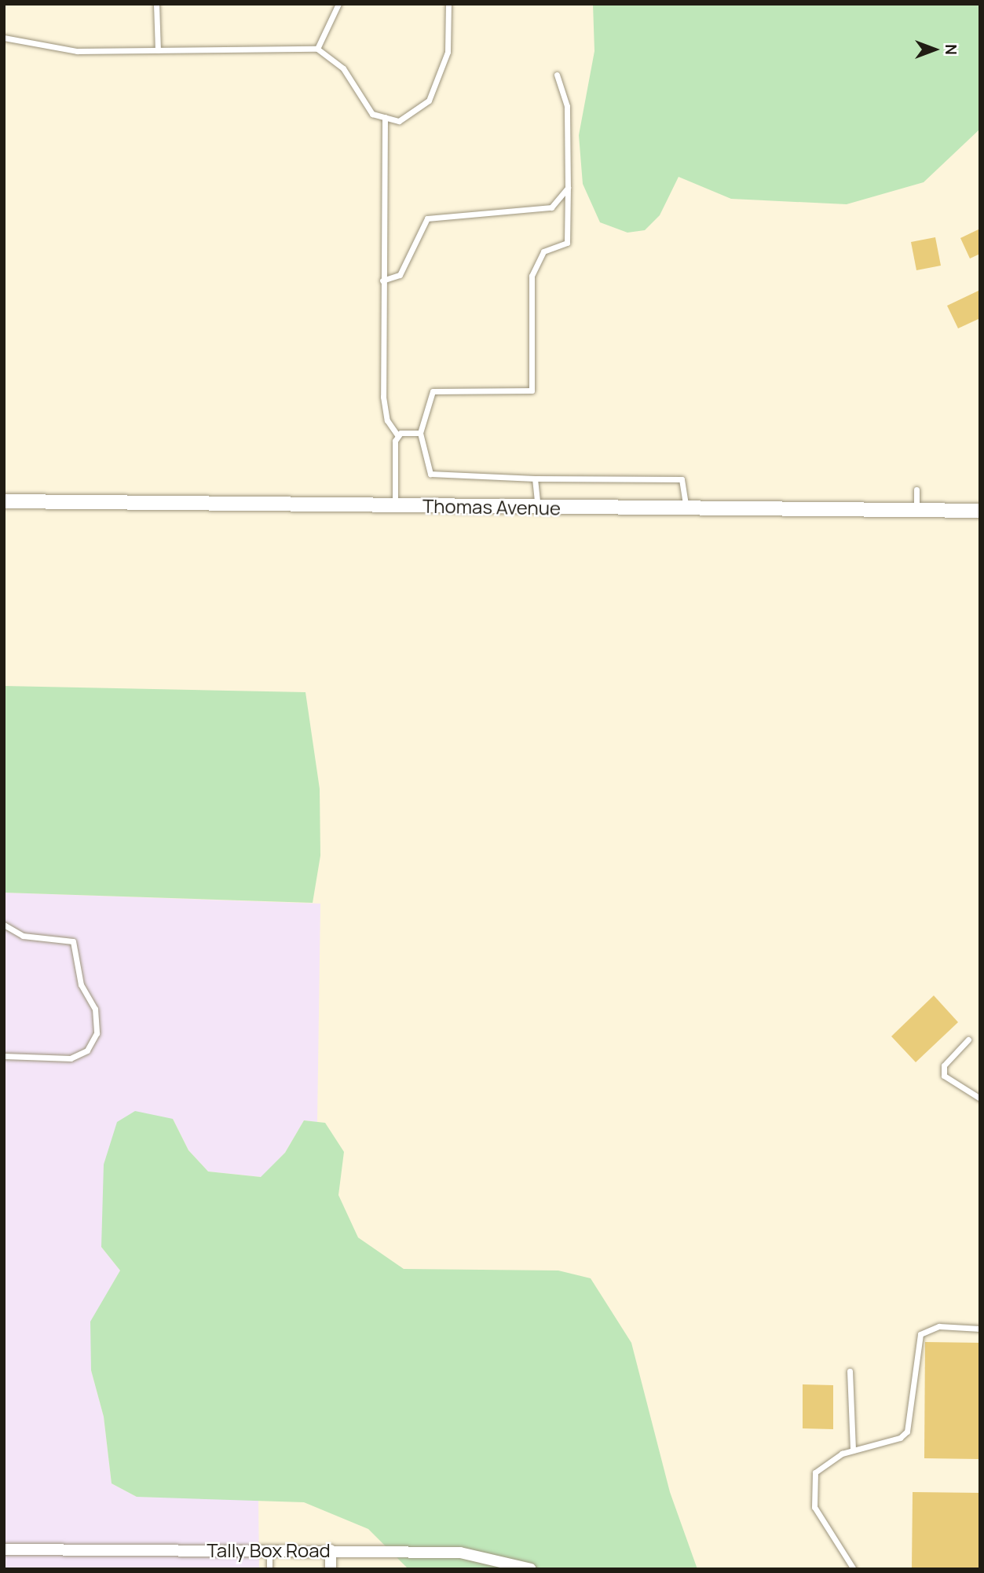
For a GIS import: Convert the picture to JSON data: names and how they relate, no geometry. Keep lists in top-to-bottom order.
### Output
{
  "streets": {
    "street": ["Thomas Avenue", "Tally Box Road"]
  },
  "north": "right"
}
